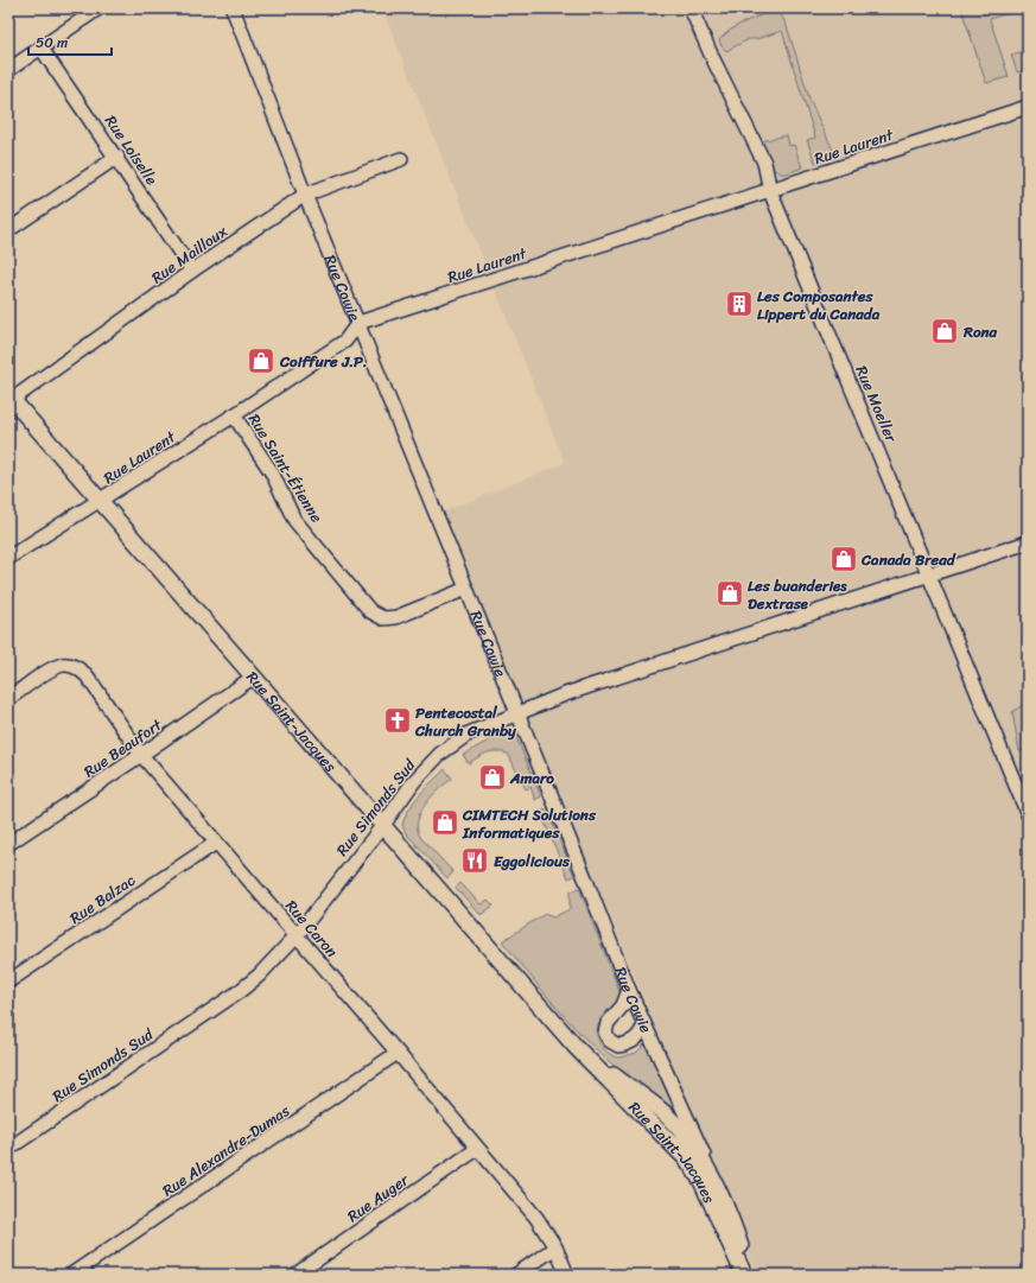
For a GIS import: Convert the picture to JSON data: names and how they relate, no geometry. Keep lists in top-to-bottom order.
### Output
{
  "streets": {
    "main road": ["Rue Cowie", "Rue Saint-Jacques"],
    "street": [
      "Rue Laurent",
      "Rue Loiselle",
      "Rue Mailloux",
      "Rue Moeller",
      "Rue Saint-Étienne",
      "Rue Beaufort",
      "Rue Simonds Sud",
      "Rue Balzac",
      "Rue Caron",
      "Rue Alexandre-Dumas",
      "Rue Auger"
    ]
  },
  "crossings": [
    ["Rue Laurent", "Rue Cowie"],
    ["Rue Laurent", "Rue Moeller"],
    ["Rue Laurent", "Rue Saint-Étienne"],
    ["Rue Laurent", "Rue Saint-Jacques"],
    ["Rue Loiselle", "Rue Mailloux"],
    ["Rue Mailloux", "Rue Cowie"],
    ["Rue Mailloux", "Rue Saint-Jacques"],
    ["Rue Cowie", "Rue Saint-Étienne"],
    ["Rue Cowie", "Rue Saint-Jacques"],
    ["Rue Cowie", "Rue Simonds Sud"],
    ["Rue Moeller", "Rue Simonds Sud"],
    ["Rue Saint-Jacques", "Rue Beaufort"],
    ["Rue Saint-Jacques", "Rue Simonds Sud"],
    ["Rue Beaufort", "Rue Caron"],
    ["Rue Simonds Sud", "Rue Caron"],
    ["Rue Balzac", "Rue Caron"],
    ["Rue Caron", "Rue Alexandre-Dumas"],
    ["Rue Caron", "Rue Auger"]
  ],
  "places": {
    "building": ["Les Composantes Lippert du Canada"],
    "shop": [
      "Rona",
      "Coiffure J.P.",
      "Canada Bread",
      "Les buanderies Dextrase",
      "Amaro",
      "CIMTECH Solutions Informatiques"
    ],
    "church": ["Pentecostal Church Granby"],
    "restaurant": ["Eggolicious"]
  },
  "scale_bar": "50 m"
}
